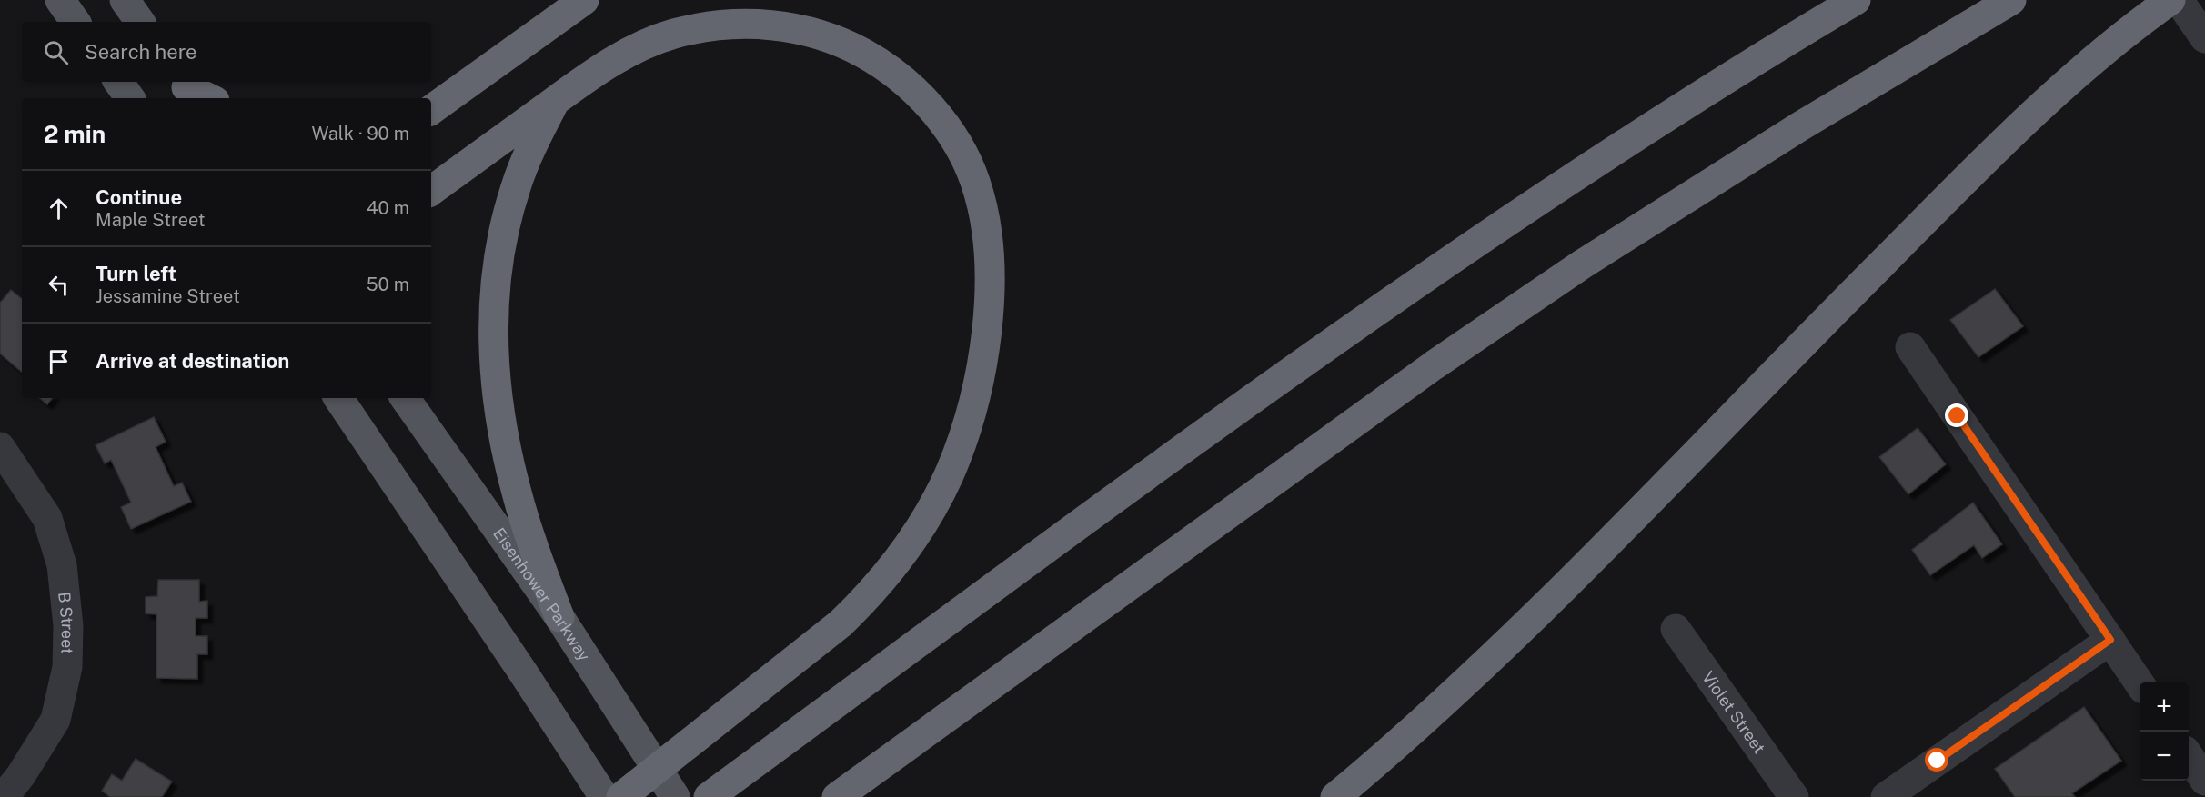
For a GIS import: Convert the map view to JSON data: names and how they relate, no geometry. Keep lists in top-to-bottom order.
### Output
{
  "streets": {
    "main road": ["Eisenhower Parkway"],
    "street": ["B Street", "Violet Street"]
  },
  "page": {
    "search": "Search here",
    "heading": ["2 min", "Walk · 90 m"],
    "list": [
      ["Continue", "Maple Street", "40 m"],
      ["Turn left", "Jessamine Street", "50 m"],
      "Arrive at destination"
    ],
    "map_buttons": ["+", "−"]
  }
}
